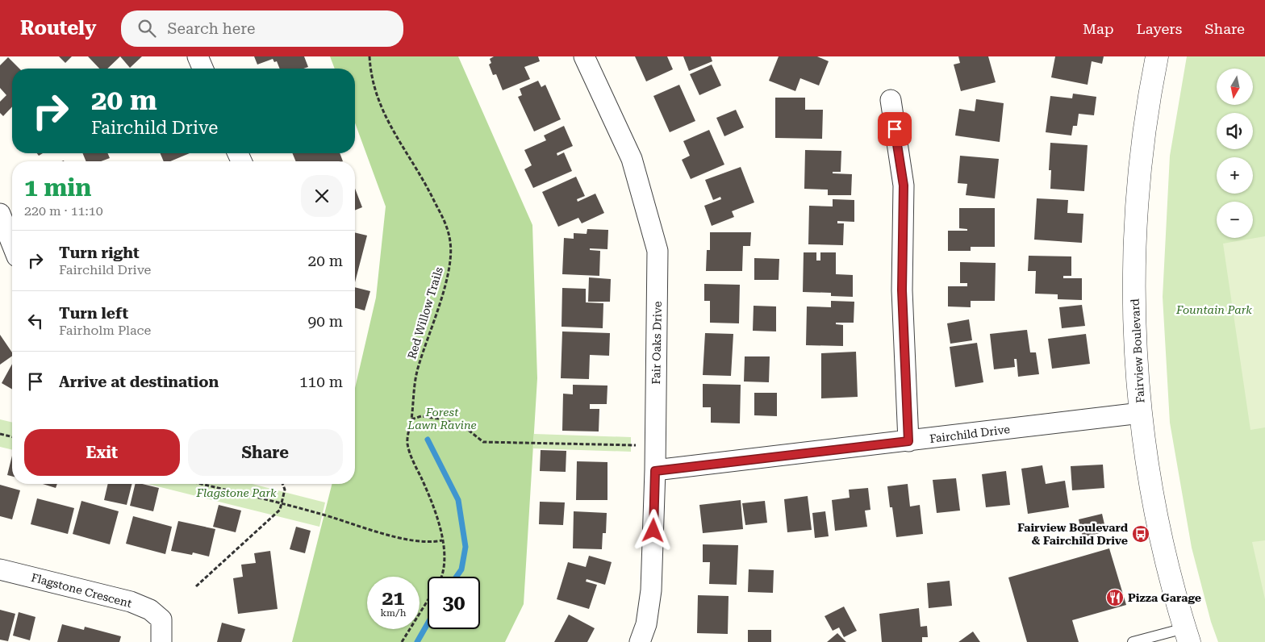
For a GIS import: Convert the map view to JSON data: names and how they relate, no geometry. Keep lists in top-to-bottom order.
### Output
{
  "streets": {
    "street": [
      "Fair Oaks Drive",
      "Fairview Boulevard",
      "Fairchild Drive",
      "Flagstone Crescent"
    ],
    "path": ["Red Willow Trails"]
  },
  "crossings": [
    ["Fair Oaks Drive", "Fairchild Drive"],
    ["Fairview Boulevard", "Fairchild Drive"]
  ],
  "parks": ["Fountain Park", "Forest Lawn Ravine", "Flagstone Park"],
  "places": {
    "bus stop": ["Fairview Boulevard & Fairchild Drive"],
    "restaurant": ["Pizza Garage"]
  },
  "north": "bottom",
  "page": {
    "header": "Routely",
    "search": "Search here",
    "nav": ["Map", "Layers", "Share"],
    "map_buttons": ["+", "−"],
    "turn": ["20 m", "Fairchild Drive"],
    "heading": ["1 min", "220 m · 11:10"],
    "list": [
      {
        "name": "Turn right",
        "note": "Fairchild Drive",
        "value": "20 m"
      },
      {
        "name": "Turn left",
        "note": "Fairholm Place",
        "value": "90 m"
      },
      {
        "name": "Arrive at destination",
        "value": "110 m"
      }
    ],
    "buttons": ["Exit", "Share"],
    "speed": "21 km/h",
    "limit": "30"
  }
}
